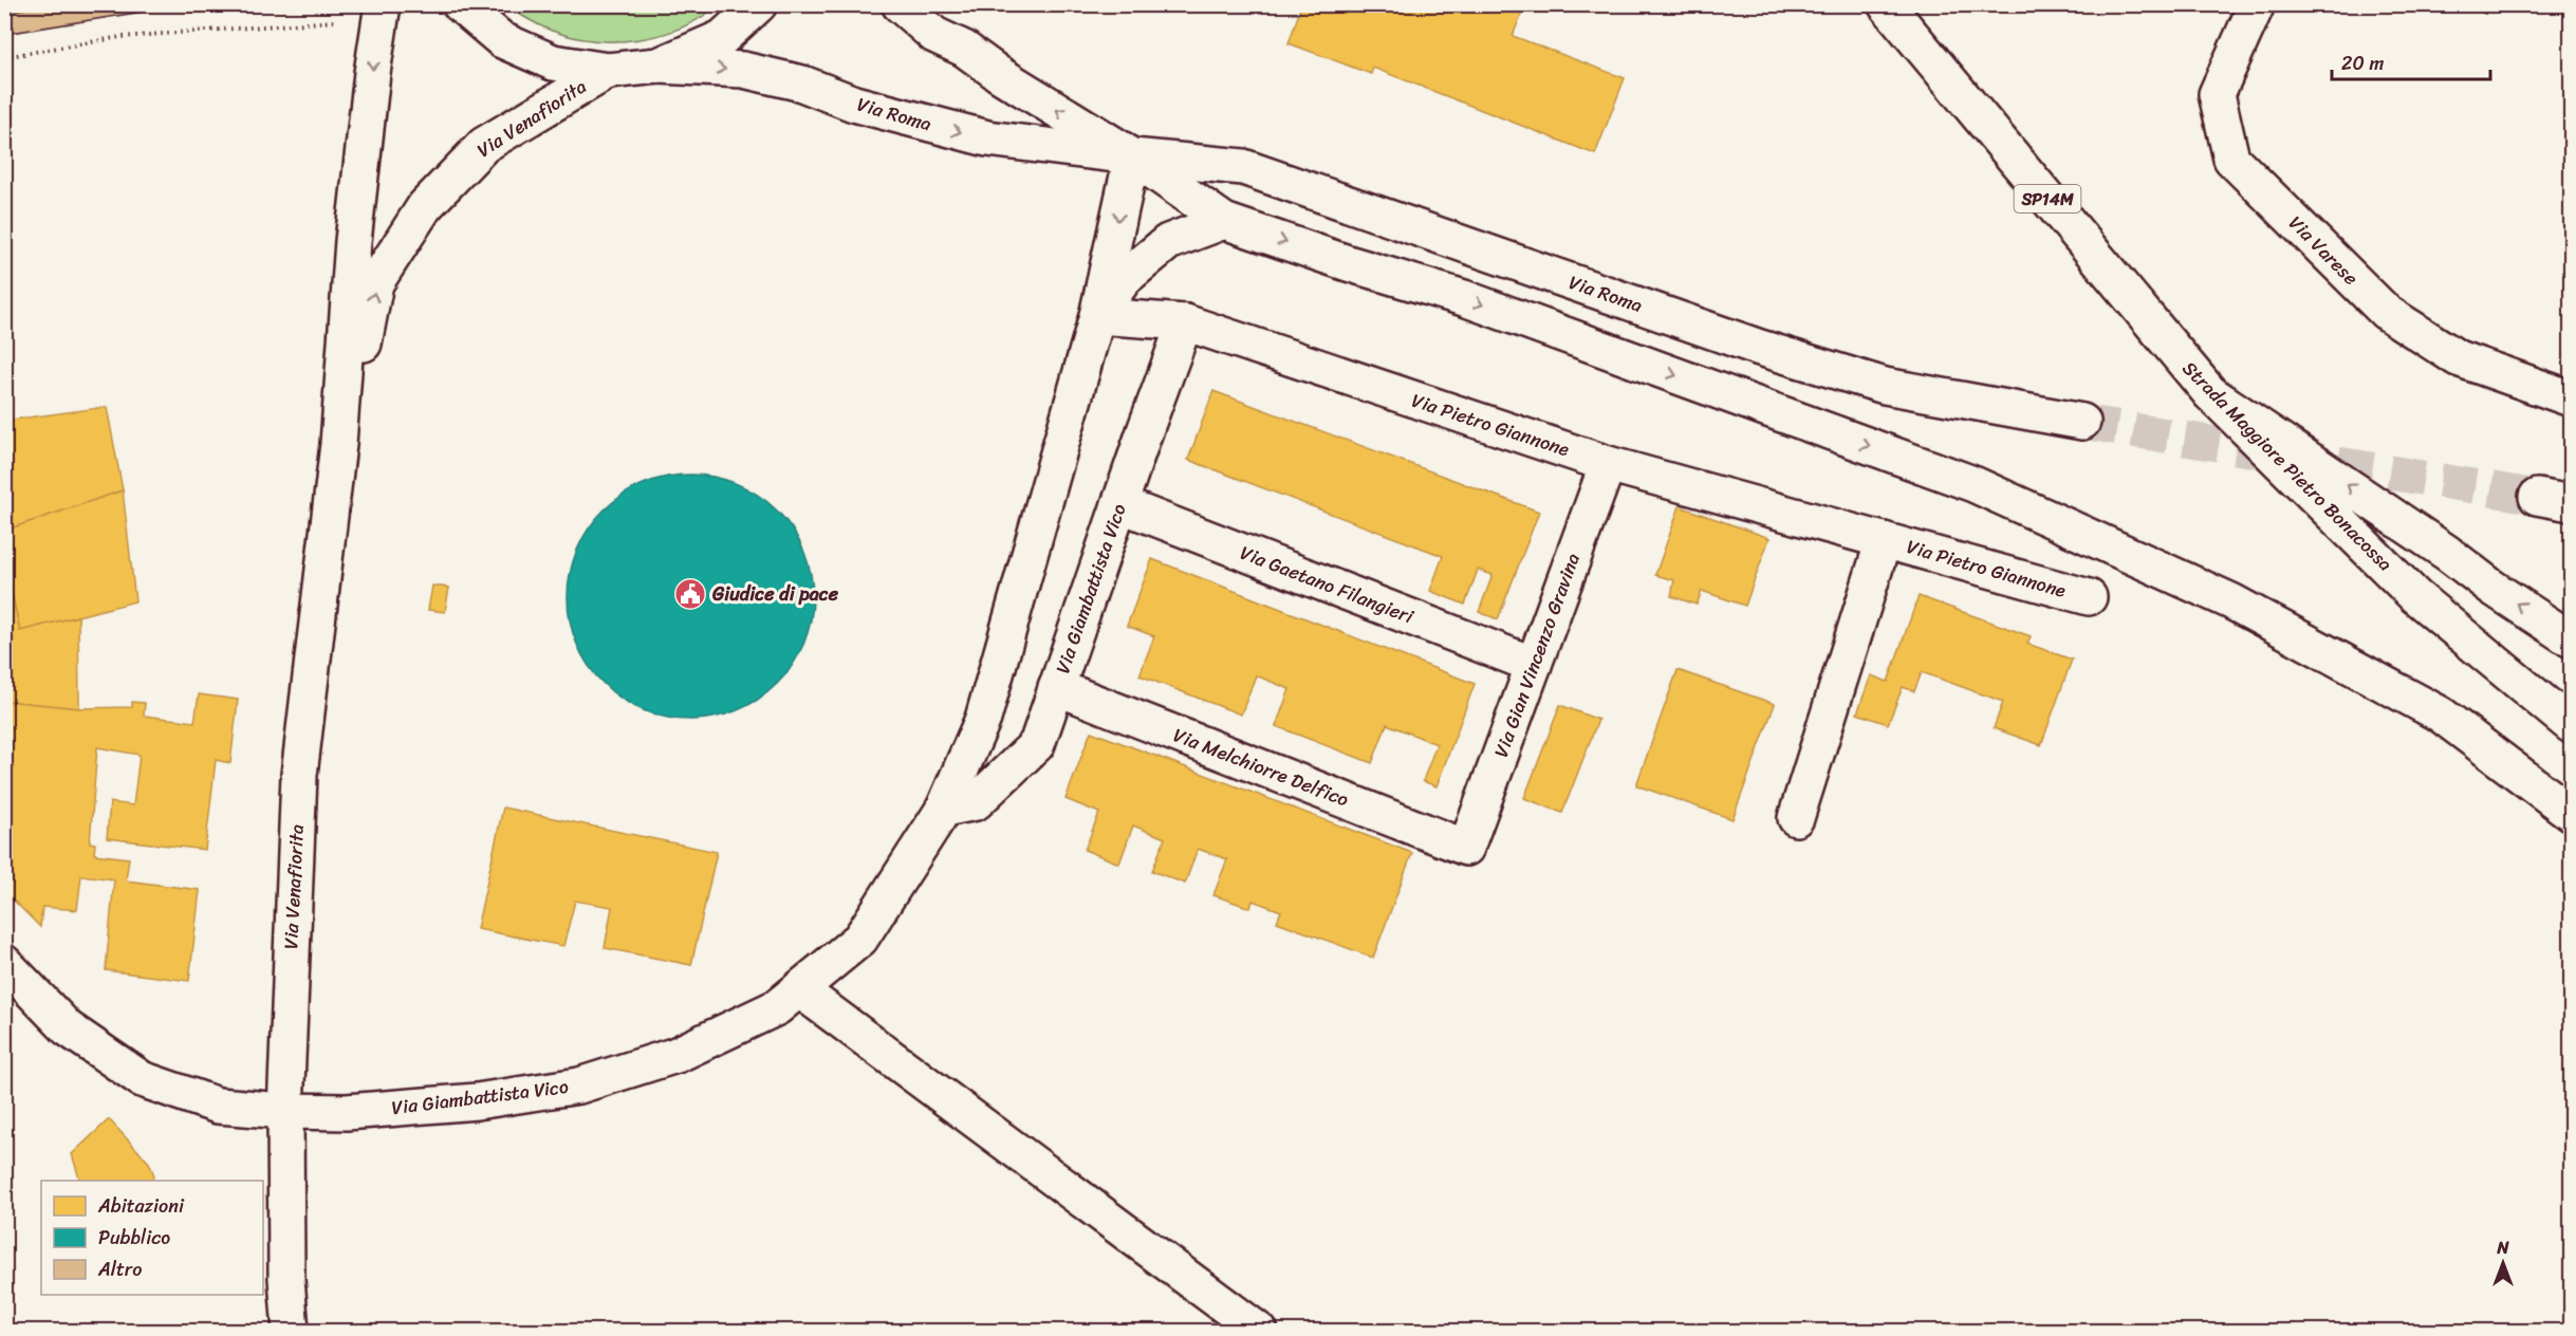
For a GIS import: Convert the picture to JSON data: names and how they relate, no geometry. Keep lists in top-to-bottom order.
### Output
{
  "streets": {
    "main road": [
      "Via Roma",
      "Via Venafiorita",
      "SP14M",
      "Via Varese",
      "Via Pietro Giannone",
      "Strada Maggiore Pietro Bonacossa",
      "Via Gaetano Filangieri",
      "Via Giambattista Vico",
      "Via Gian Vincenzo Gravina",
      "Via Melchiorre Delfico"
    ]
  },
  "crossings": [
    ["Via Roma", "Via Giambattista Vico"],
    ["Via Venafiorita", "Via Giambattista Vico"],
    ["Via Pietro Giannone", "Via Giambattista Vico"],
    ["Via Pietro Giannone", "Via Gian Vincenzo Gravina"],
    ["Via Gaetano Filangieri", "Via Giambattista Vico"],
    ["Via Gaetano Filangieri", "Via Gian Vincenzo Gravina"],
    ["Via Giambattista Vico", "Via Melchiorre Delfico"],
    ["Via Gian Vincenzo Gravina", "Via Melchiorre Delfico"]
  ],
  "places": {
    "public building": ["Giudice di pace"]
  },
  "legend": ["Abitazioni", "Pubblico", "Altro"],
  "scale_bar": "20 m",
  "north": "top"
}
